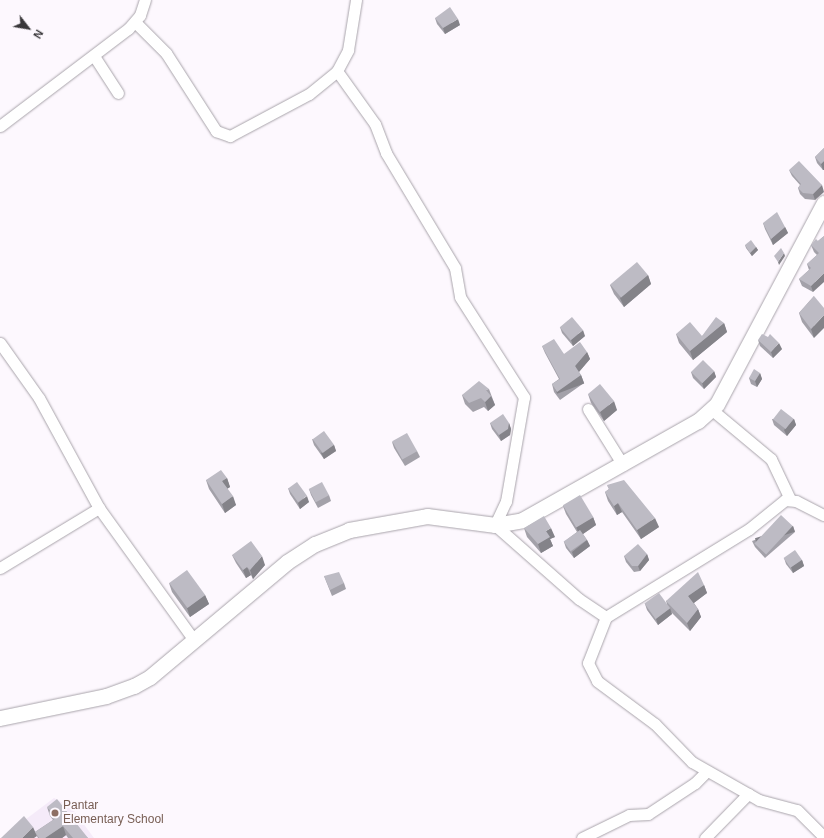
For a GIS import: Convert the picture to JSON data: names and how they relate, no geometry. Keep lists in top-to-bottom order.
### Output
{
  "places": ["Pantar Elementary School"],
  "north": "bottom right"
}
